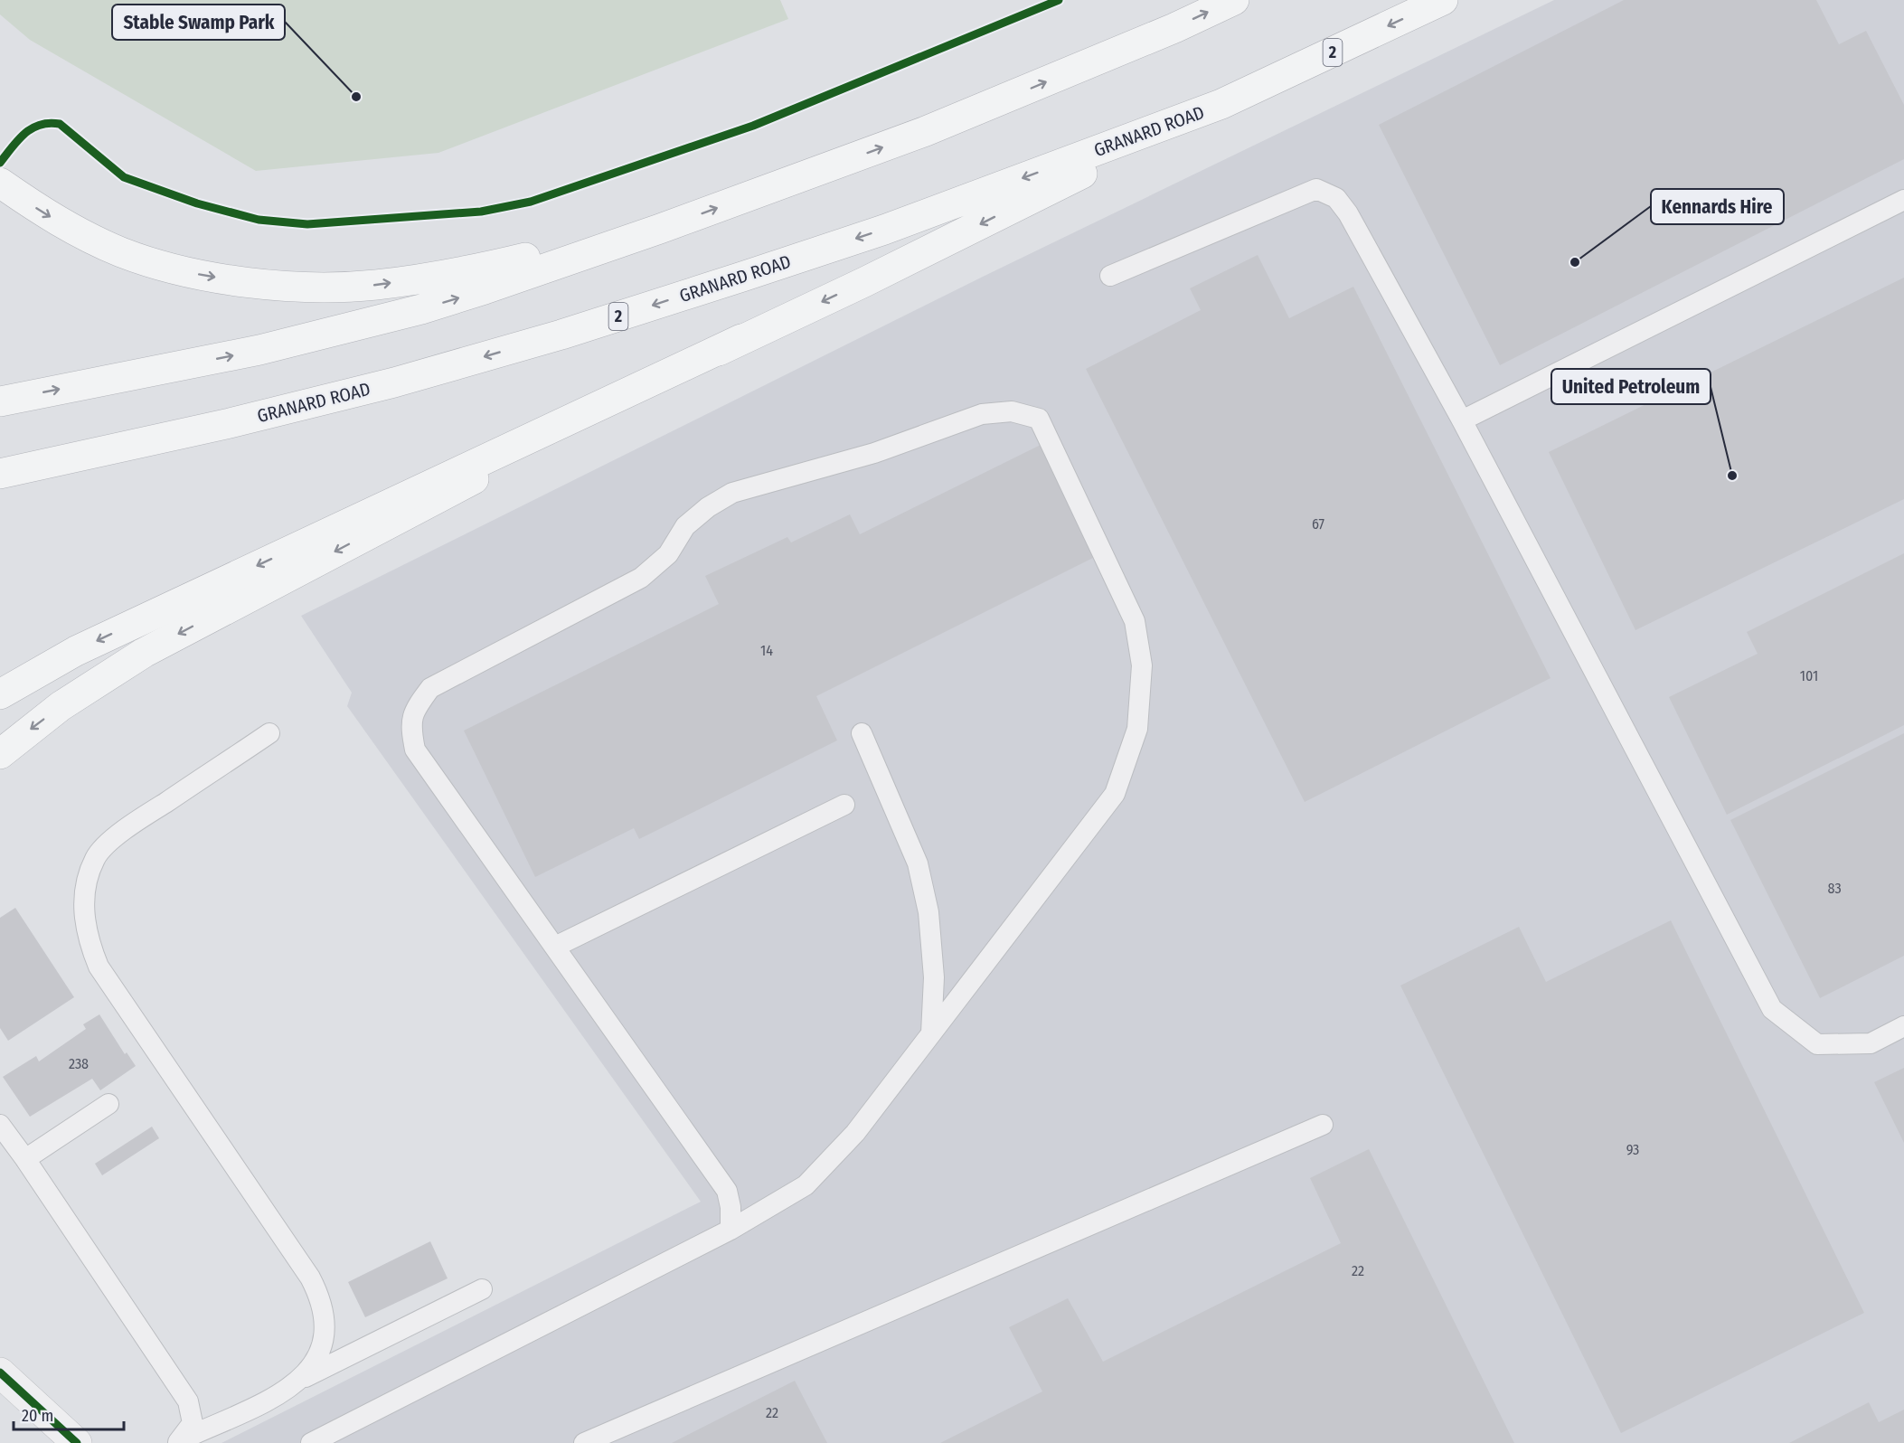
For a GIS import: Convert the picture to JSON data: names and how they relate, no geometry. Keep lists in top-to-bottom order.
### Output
{
  "streets": {
    "highway": ["2", "GRANARD ROAD"]
  },
  "places": ["Stable Swamp Park", "Kennards Hire", "United Petroleum"],
  "house_numbers": [
    "67",
    "14",
    "101",
    "83",
    "238",
    "93",
    "22",
    "22"
  ],
  "scale_bar": "20 m"
}
